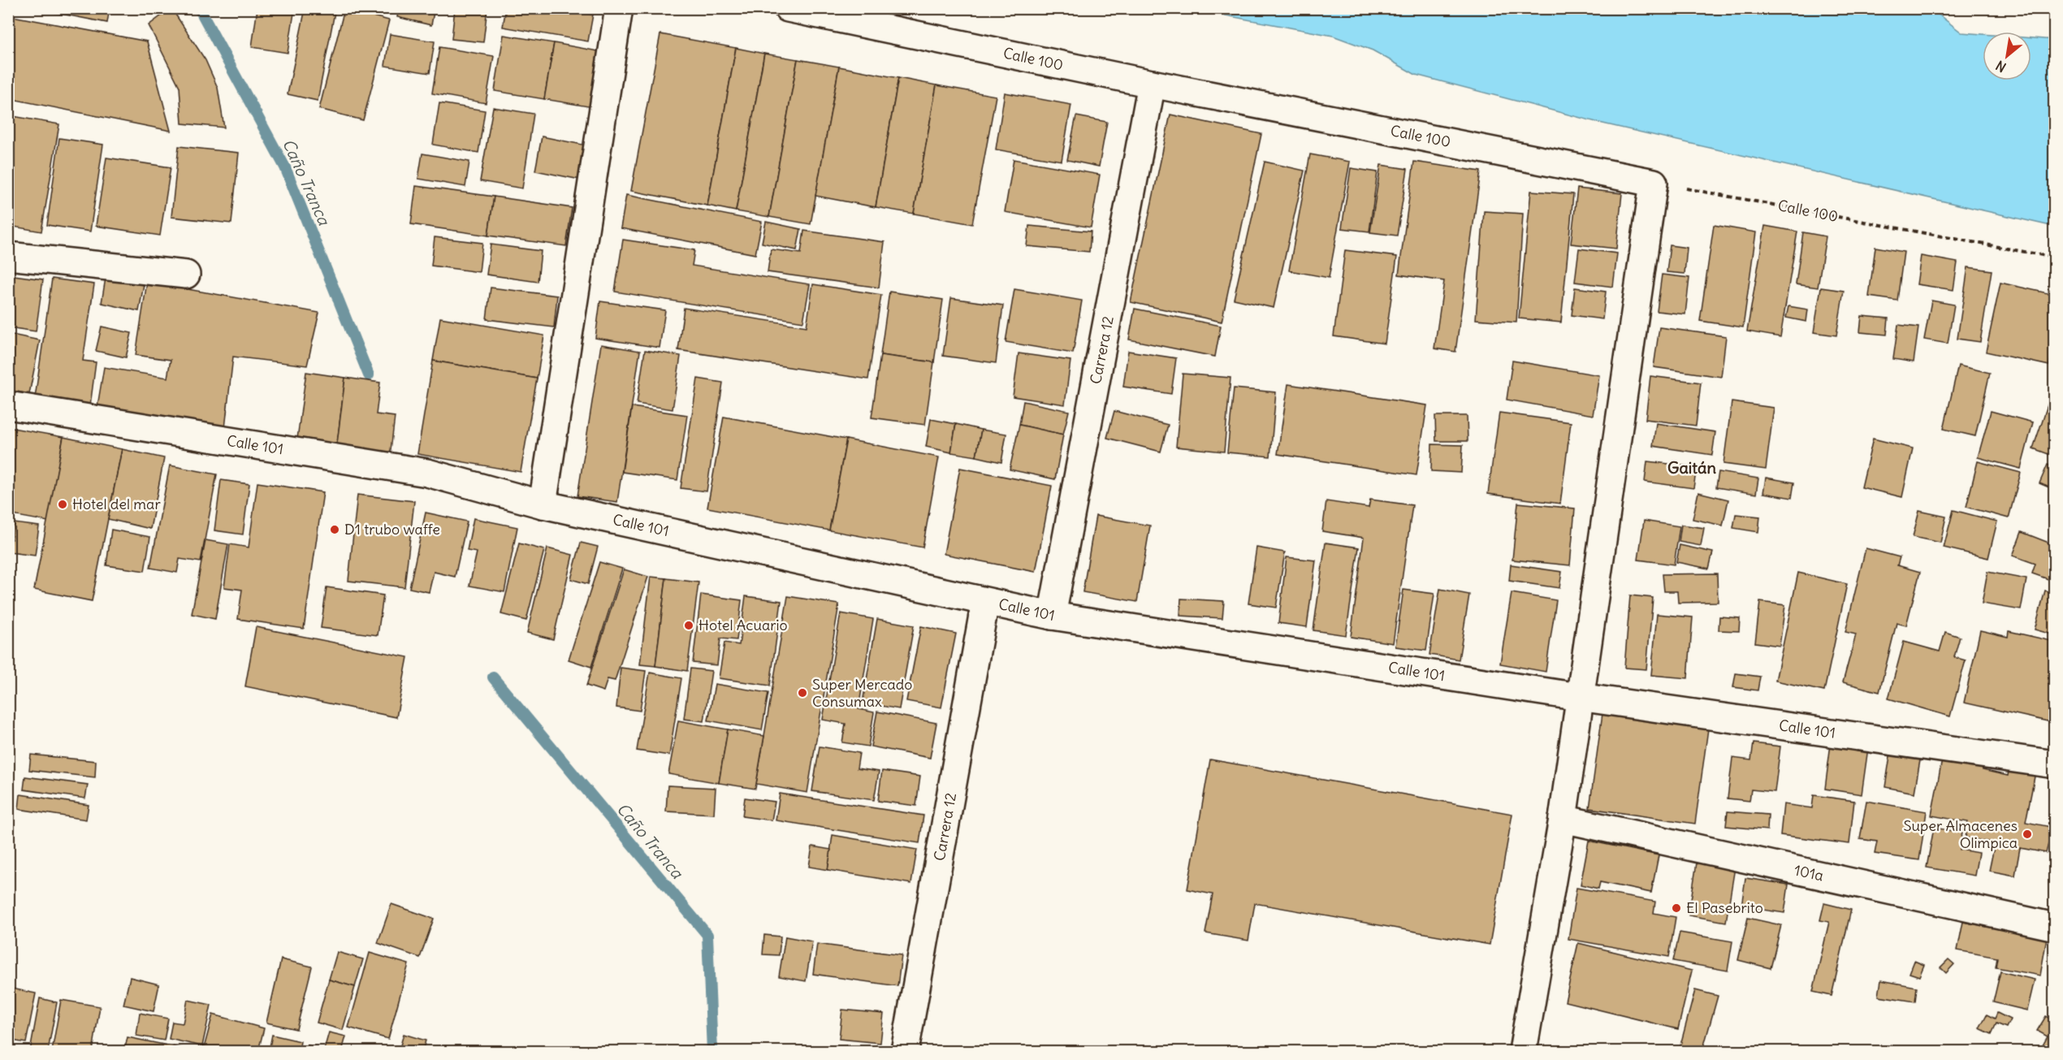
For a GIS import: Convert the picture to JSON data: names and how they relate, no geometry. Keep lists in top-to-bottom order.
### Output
{
  "streets": {
    "street": [
      "Calle 100",
      "Carrera 12",
      "Calle 101",
      "101a"
    ]
  },
  "crossings": [
    ["Calle 100", "Carrera 12"],
    ["Carrera 12", "Calle 101"]
  ],
  "districts": ["Gaitán"],
  "water": ["Caño Tranca"],
  "places": [
    "Hotel del mar",
    "D1 trubo waffe",
    "Hotel Acuario",
    "Super Mercado Consumax",
    "Super Almacenes Olimpica",
    "El Pasebrito"
  ],
  "north": "bottom left"
}
